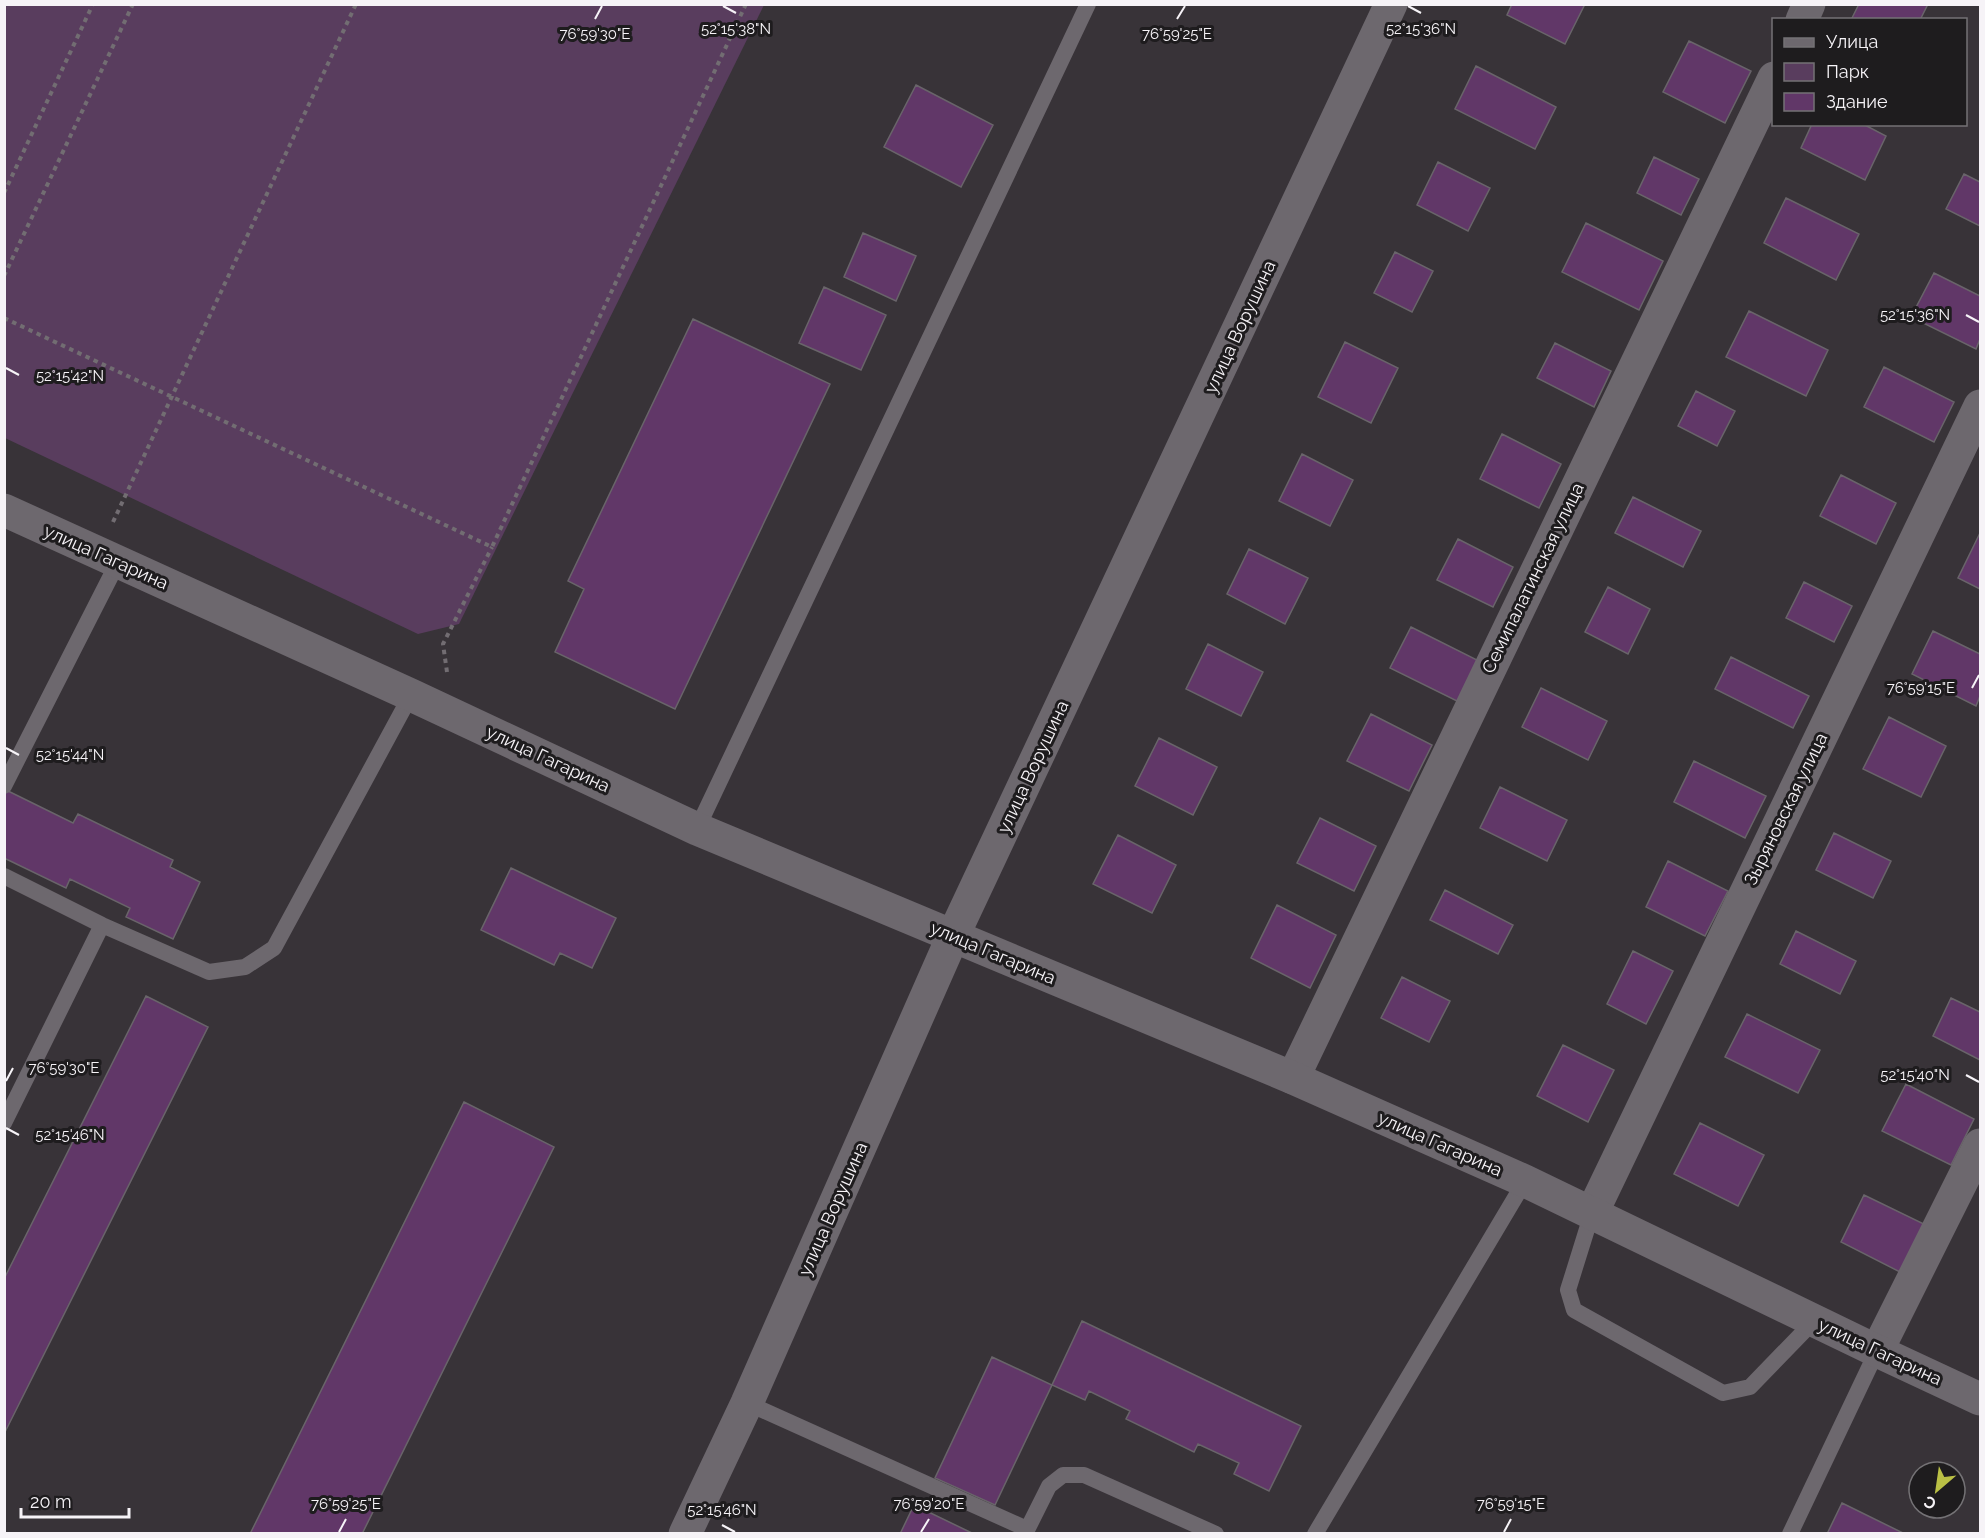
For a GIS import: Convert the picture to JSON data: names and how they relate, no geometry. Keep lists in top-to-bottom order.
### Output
{
  "streets": {
    "street": [
      "улица Ворушина",
      "улица Гагарина",
      "Семипалатинская улица",
      "Зыряновская улица"
    ]
  },
  "crossings": [
    ["улица Ворушина", "улица Гагарина"],
    ["улица Гагарина", "Семипалатинская улица"],
    ["улица Гагарина", "Зыряновская улица"]
  ],
  "legend": ["Улица", "Парк", "Здание"],
  "scale_bar": "20 m",
  "north": "bottom left",
  "coordinates": [
    "52°15'38\"N",
    "52°15'36\"N",
    "76°59'30\"E",
    "76°59'25\"E",
    "52°15'42\"N",
    "76°59'15\"E",
    "52°15'44\"N",
    "52°15'40\"N",
    "52°15'46\"N",
    "76°59'20\"E"
  ]
}
